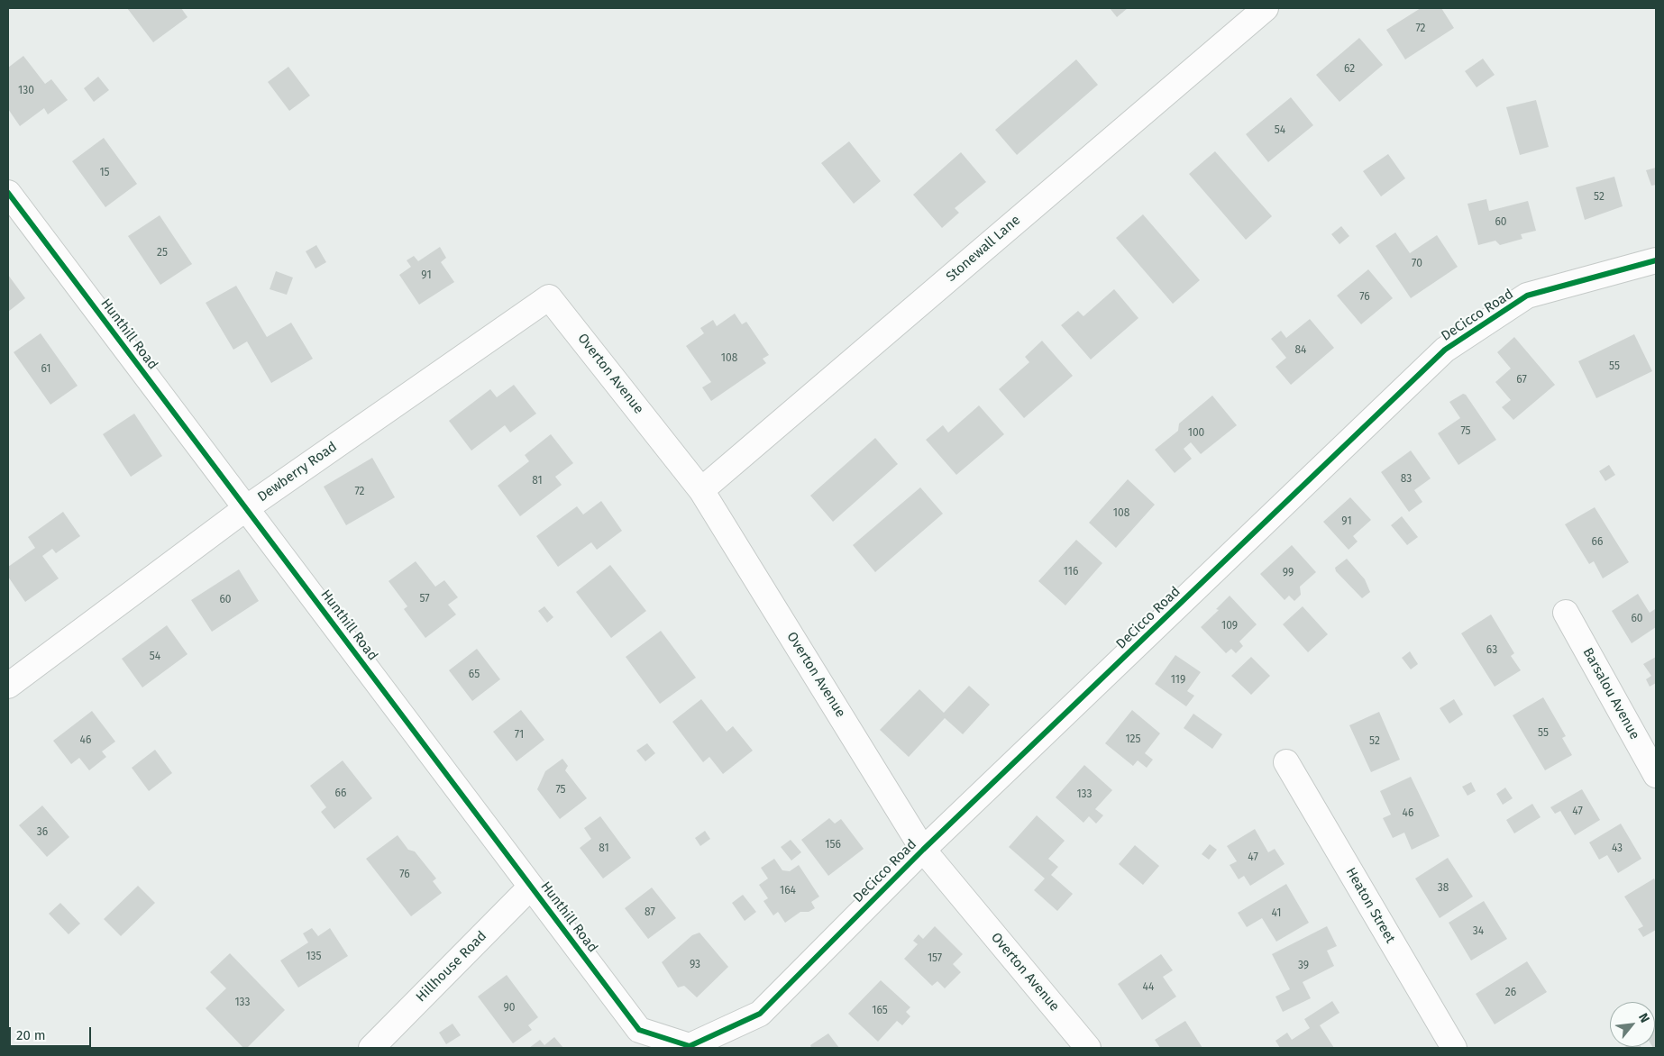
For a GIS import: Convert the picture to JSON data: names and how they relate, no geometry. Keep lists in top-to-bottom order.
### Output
{
  "streets": {
    "street": [
      "Stonewall Lane",
      "DeCicco Road",
      "Hunthill Road",
      "Overton Avenue",
      "Dewberry Road",
      "Barsalou Avenue",
      "Heaton Street",
      "Hillhouse Road"
    ]
  },
  "crossings": [
    ["Stonewall Lane", "Overton Avenue"],
    ["DeCicco Road", "Hunthill Road"],
    ["DeCicco Road", "Overton Avenue"],
    ["Hunthill Road", "Dewberry Road"],
    ["Hunthill Road", "Hillhouse Road"],
    ["Overton Avenue", "Dewberry Road"]
  ],
  "house_numbers": [
    "72",
    "62",
    "130",
    "54",
    "15",
    "52",
    "60",
    "25",
    "70",
    "91",
    "76",
    "84",
    "108",
    "55",
    "61",
    "67",
    "75",
    "100",
    "83",
    "81",
    "72",
    "108",
    "91",
    "66",
    "116",
    "99",
    "57",
    "60",
    "60",
    "109",
    "63",
    "54",
    "65",
    "119",
    "55",
    "71",
    "125",
    "46",
    "52",
    "75",
    "66",
    "133",
    "47",
    "46",
    "36",
    "156",
    "81",
    "43",
    "47",
    "76",
    "38",
    "164",
    "87",
    "41",
    "34",
    "135",
    "157",
    "93",
    "39",
    "44",
    "26",
    "133",
    "90",
    "165"
  ],
  "scale_bar": "20 m",
  "north": "top right"
}
